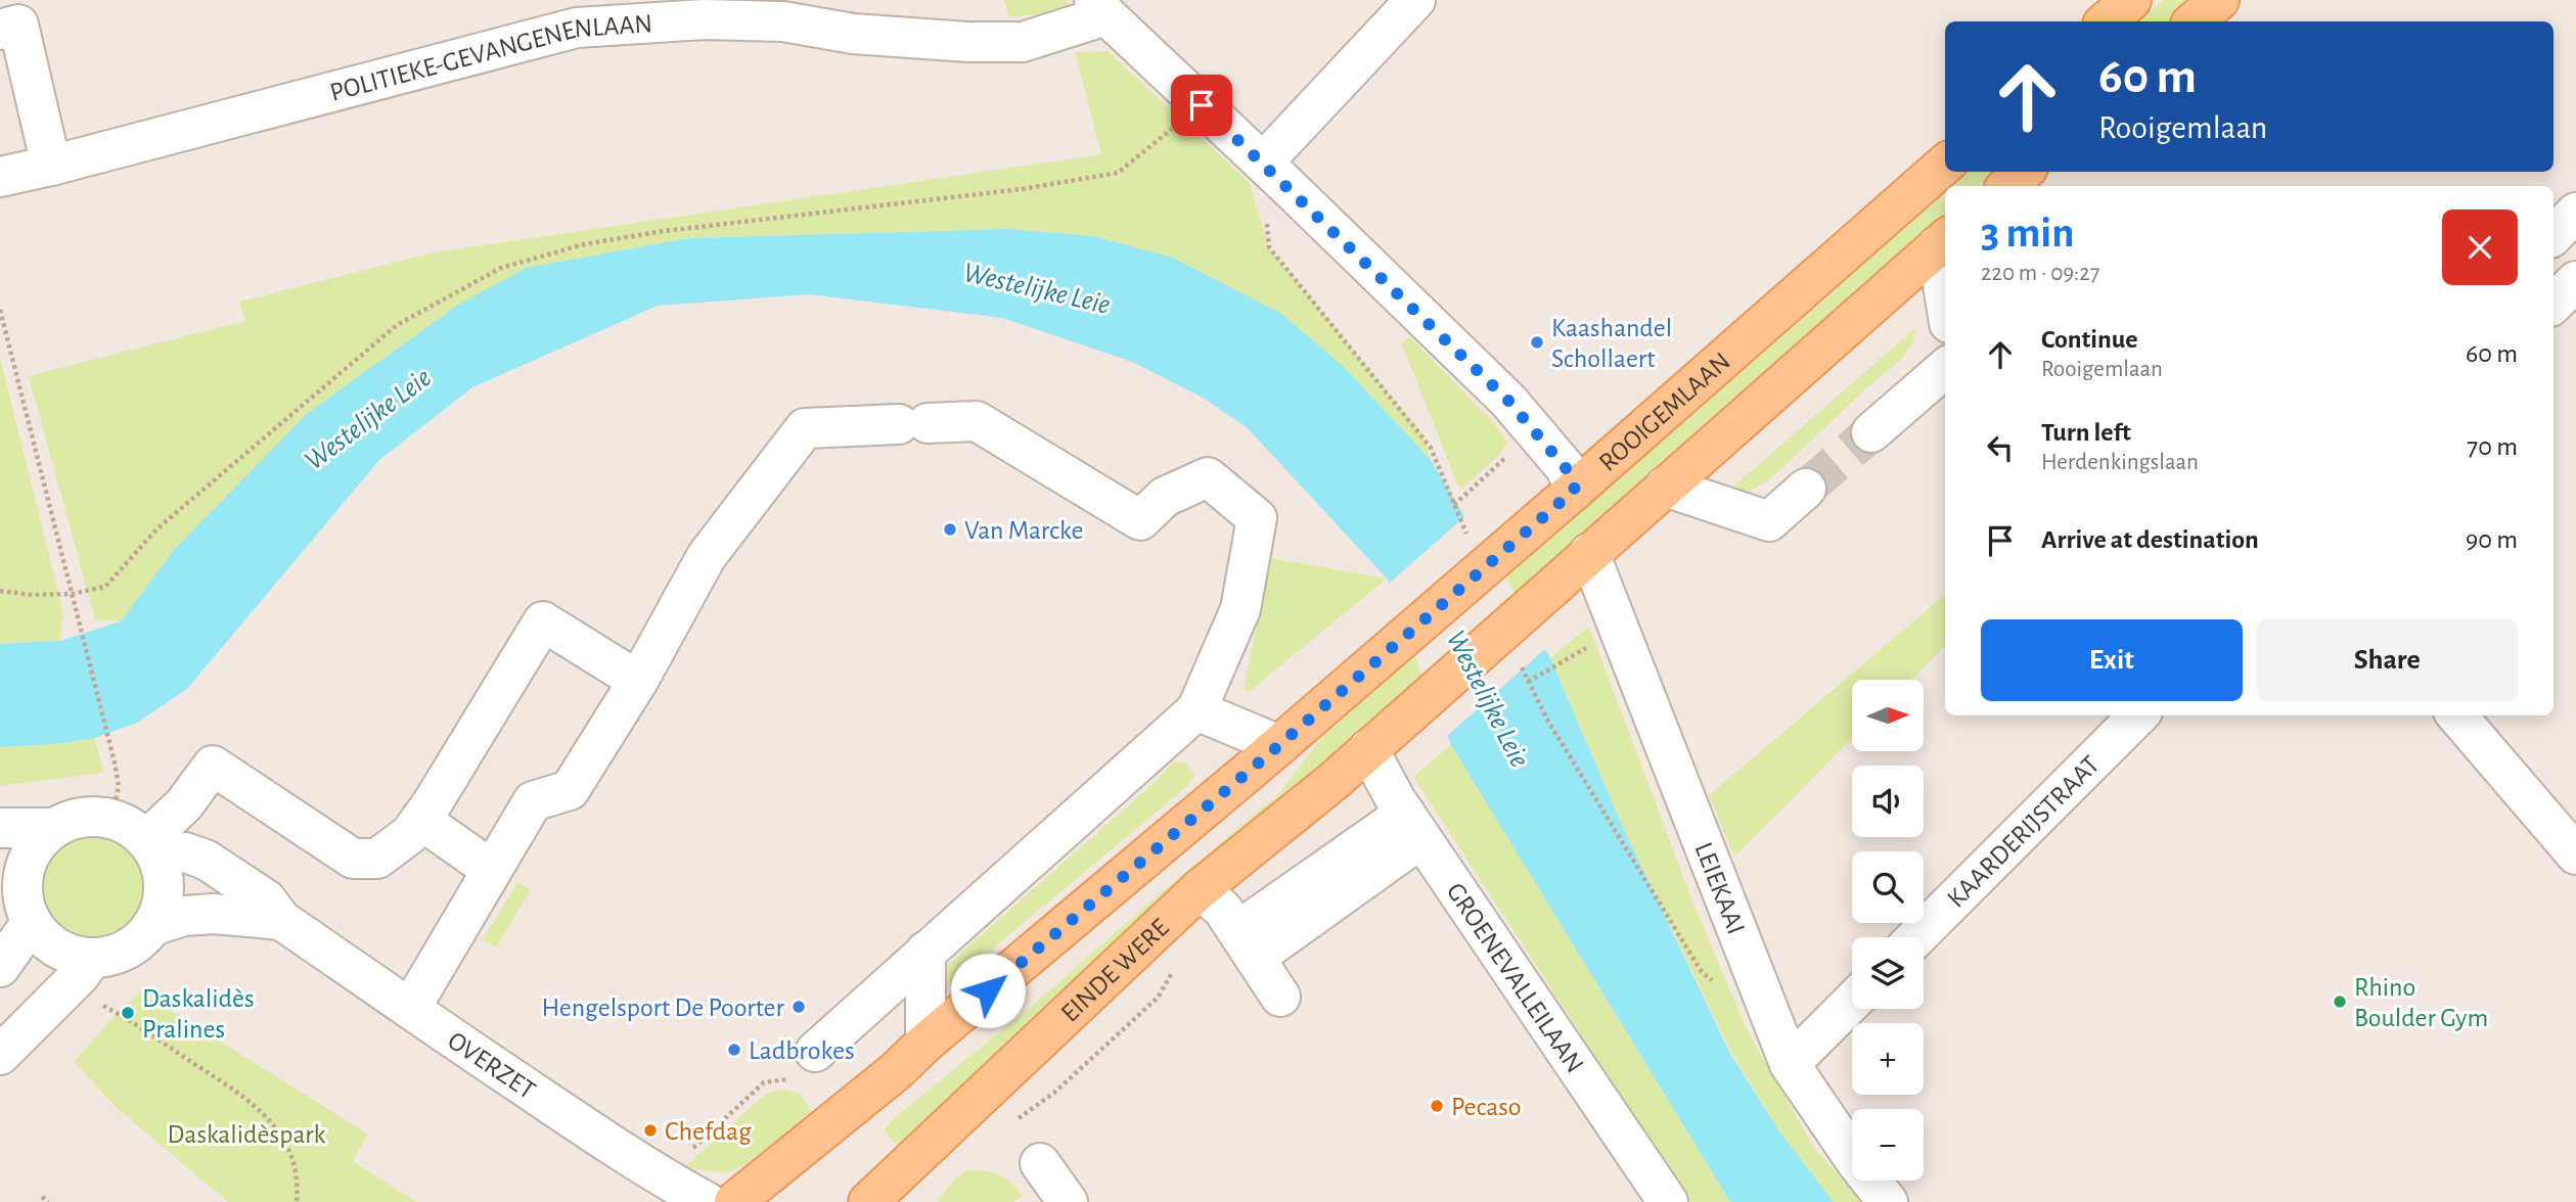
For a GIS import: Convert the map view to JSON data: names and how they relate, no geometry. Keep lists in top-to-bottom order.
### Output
{
  "streets": {
    "main road": ["ROOIGEMLAAN", "EINDE WERE"],
    "street": [
      "POLITIEKE-GEVANGENENLAAN",
      "KAARDERIJSTRAAT",
      "LEIEKAAI",
      "GROENEVALLEILAAN",
      "OVERZET"
    ]
  },
  "crossings": [
    ["ROOIGEMLAAN", "LEIEKAAI"],
    ["ROOIGEMLAAN", "EINDE WERE"],
    ["ROOIGEMLAAN", "GROENEVALLEILAAN"],
    ["EINDE WERE", "GROENEVALLEILAAN"]
  ],
  "water": ["Westelijke Leie"],
  "parks": ["Daskalidèspark"],
  "places": [
    "Kaashandel Schollaert",
    "Van Marcke",
    "Rhino Boulder Gym",
    "Hengelsport De Poorter",
    "Daskalidès Pralines",
    "Ladbrokes",
    "Pecaso",
    "Chefdag"
  ],
  "north": "right",
  "page": {
    "turn": ["60 m", "Rooigemlaan"],
    "heading": ["3 min", "220 m · 09:27"],
    "list": [
      {
        "name": "Continue",
        "note": "Rooigemlaan",
        "value": "60 m"
      },
      {
        "name": "Turn left",
        "note": "Herdenkingslaan",
        "value": "70 m"
      },
      {
        "name": "Arrive at destination",
        "value": "90 m"
      }
    ],
    "buttons": ["Exit", "Share"],
    "map_buttons": ["+", "−"]
  }
}
